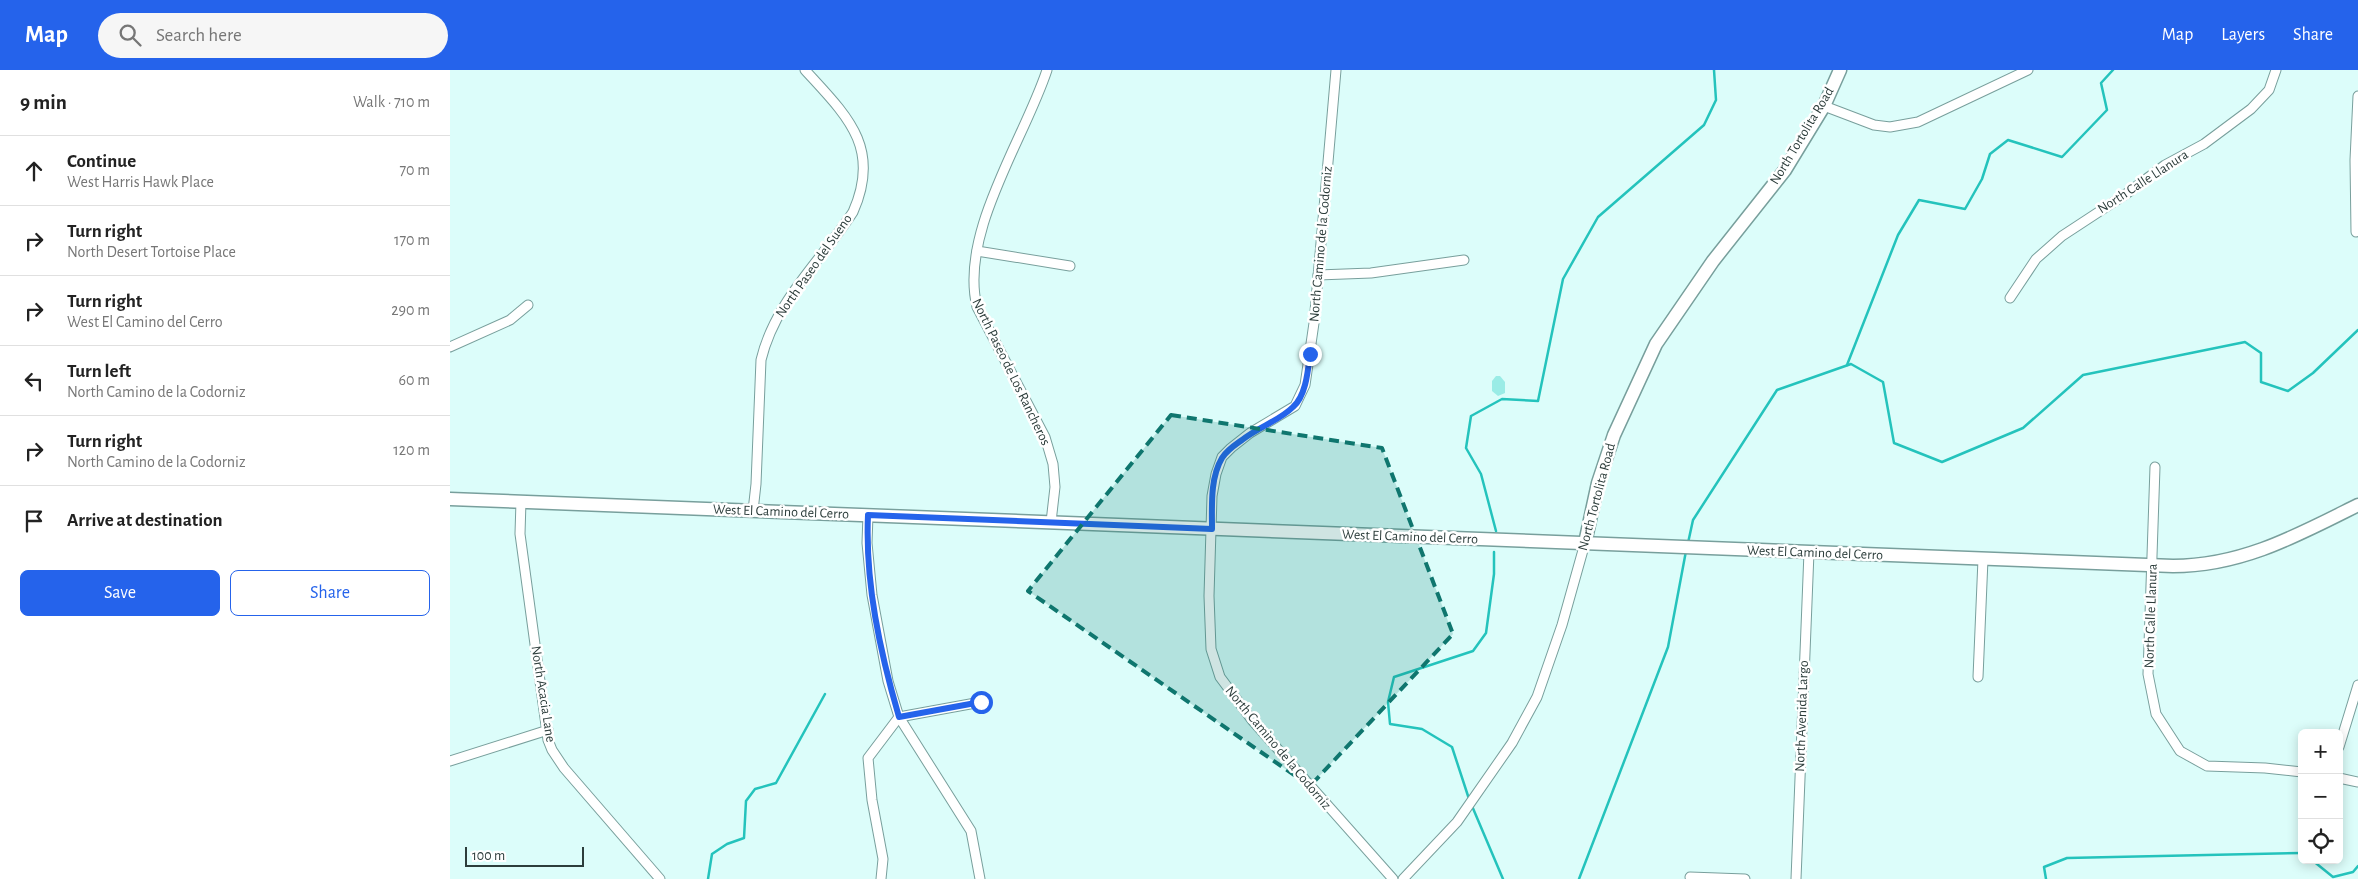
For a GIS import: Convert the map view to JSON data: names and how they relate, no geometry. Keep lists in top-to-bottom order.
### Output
{
  "streets": {
    "street": [
      "North Tortolita Road",
      "North Calle Llanura",
      "North Camino de la Codorniz",
      "North Paseo del Sueno",
      "North Paseo de Los Rancheros",
      "West El Camino del Cerro",
      "North Acacia Lane",
      "North Avenida Largo"
    ]
  },
  "crossings": [
    ["North Tortolita Road", "West El Camino del Cerro"],
    ["North Calle Llanura", "West El Camino del Cerro"],
    ["North Camino de la Codorniz", "West El Camino del Cerro"],
    ["North Paseo del Sueno", "West El Camino del Cerro"],
    ["North Paseo de Los Rancheros", "West El Camino del Cerro"],
    ["West El Camino del Cerro", "North Acacia Lane"],
    ["West El Camino del Cerro", "North Avenida Largo"]
  ],
  "scale_bar": "100 m",
  "page": {
    "header": "Map",
    "search": "Search here",
    "nav": ["Map", "Layers", "Share"],
    "heading": ["9 min", "Walk · 710 m"],
    "list": [
      ["Continue", "West Harris Hawk Place", "70 m"],
      ["Turn right", "North Desert Tortoise Place", "170 m"],
      ["Turn right", "West El Camino del Cerro", "290 m"],
      ["Turn left", "North Camino de la Codorniz", "60 m"],
      ["Turn right", "North Camino de la Codorniz", "120 m"],
      "Arrive at destination"
    ],
    "buttons": ["Save", "Share"],
    "map_buttons": ["+", "−"],
    "scale": "100 m"
  }
}
